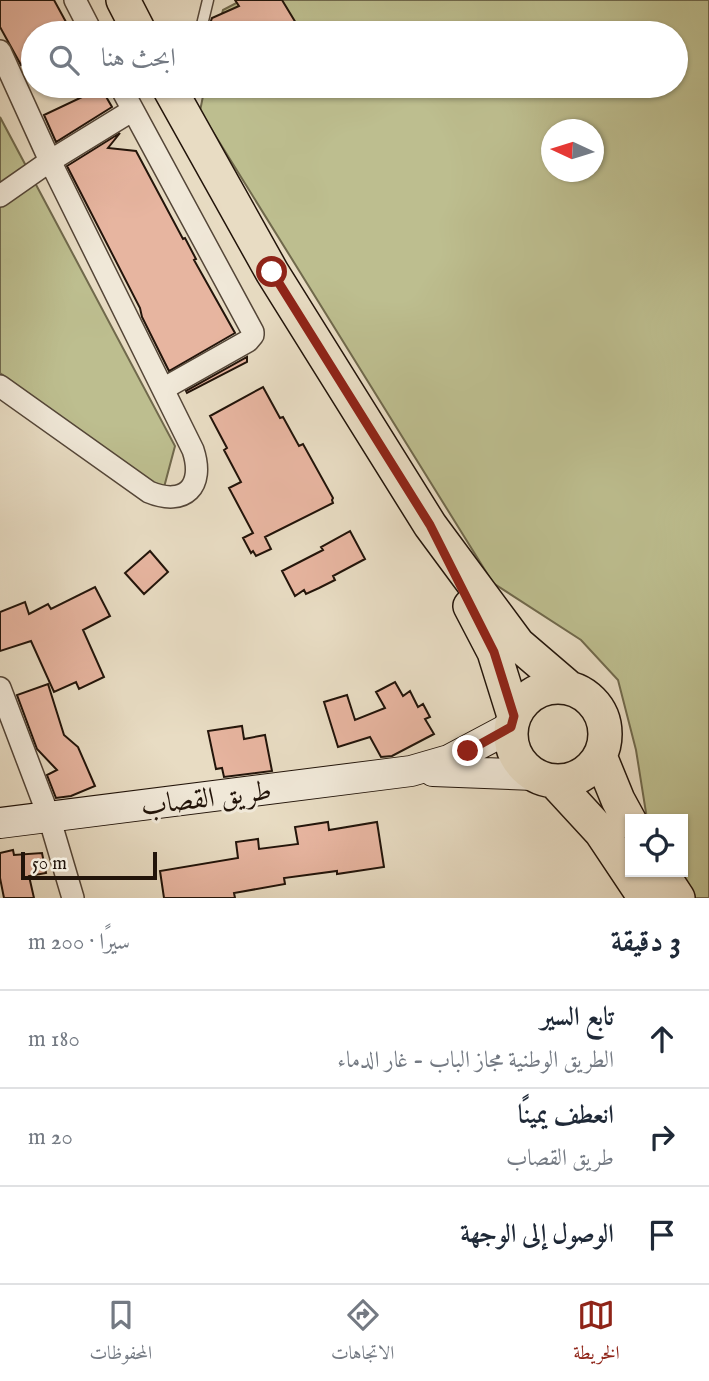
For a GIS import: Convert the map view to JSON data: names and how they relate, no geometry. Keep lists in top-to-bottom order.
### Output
{
  "streets": {
    "main road": ["طريق القصاب"]
  },
  "scale_bar": "50 m",
  "north": "left",
  "page": {
    "search": "ابحث هنا",
    "scale": "50 m",
    "heading": ["3 دقيقة", "سيرًا · 200 m"],
    "list": [
      ["تابع السير", "الطريق الوطنية مجاز الباب - غار الدماء", "180 m"],
      ["انعطف يمينًا", "طريق القصاب", "20 m"],
      "الوصول إلى الوجهة"
    ],
    "nav": ["الخريطة", "الاتجاهات", "المحفوظات"]
  }
}
